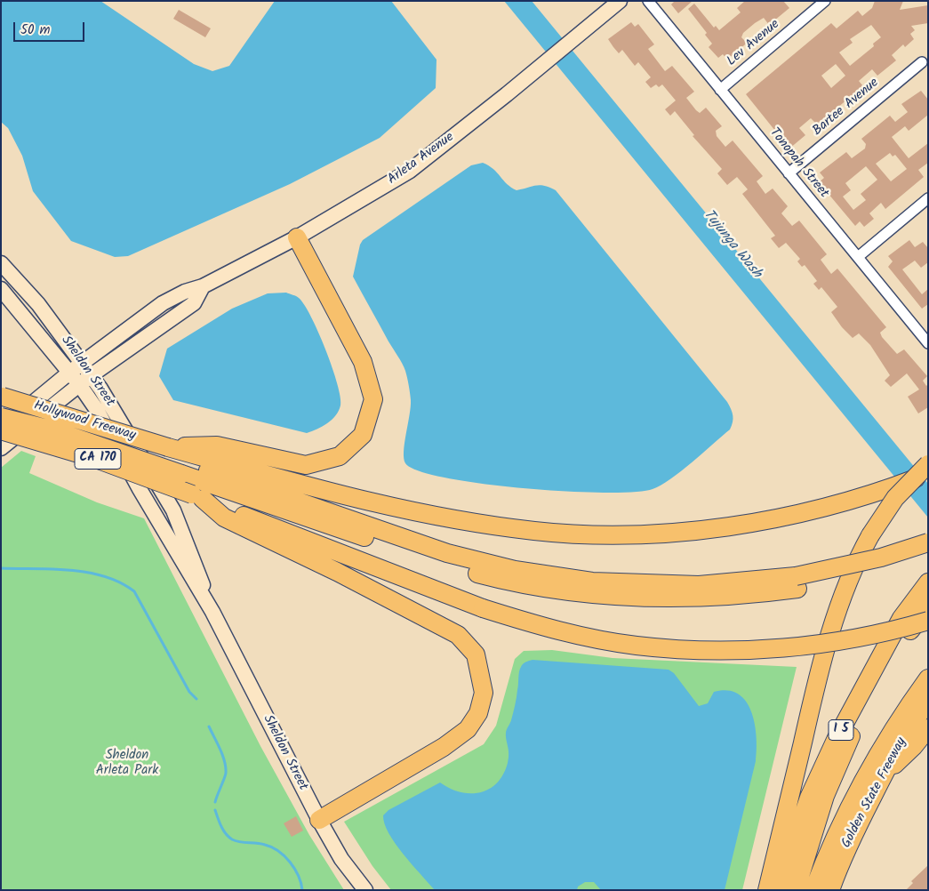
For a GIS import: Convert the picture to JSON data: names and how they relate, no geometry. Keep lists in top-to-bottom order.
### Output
{
  "streets": {
    "highway": [
      "Hollywood Freeway",
      "CA 170",
      "I 5",
      "Golden State Freeway"
    ],
    "main road": ["Arleta Avenue", "Sheldon Street"],
    "street": ["Lev Avenue", "Bartee Avenue", "Tonopah Street"]
  },
  "crossings": [
    ["Lev Avenue", "Tonopah Street"],
    ["Bartee Avenue", "Tonopah Street"],
    ["Arleta Avenue", "Sheldon Street"],
    ["Arleta Avenue", "CA 170"]
  ],
  "water": ["Tujunga Wash"],
  "parks": ["Sheldon Arleta Park"],
  "scale_bar": "50 m"
}
